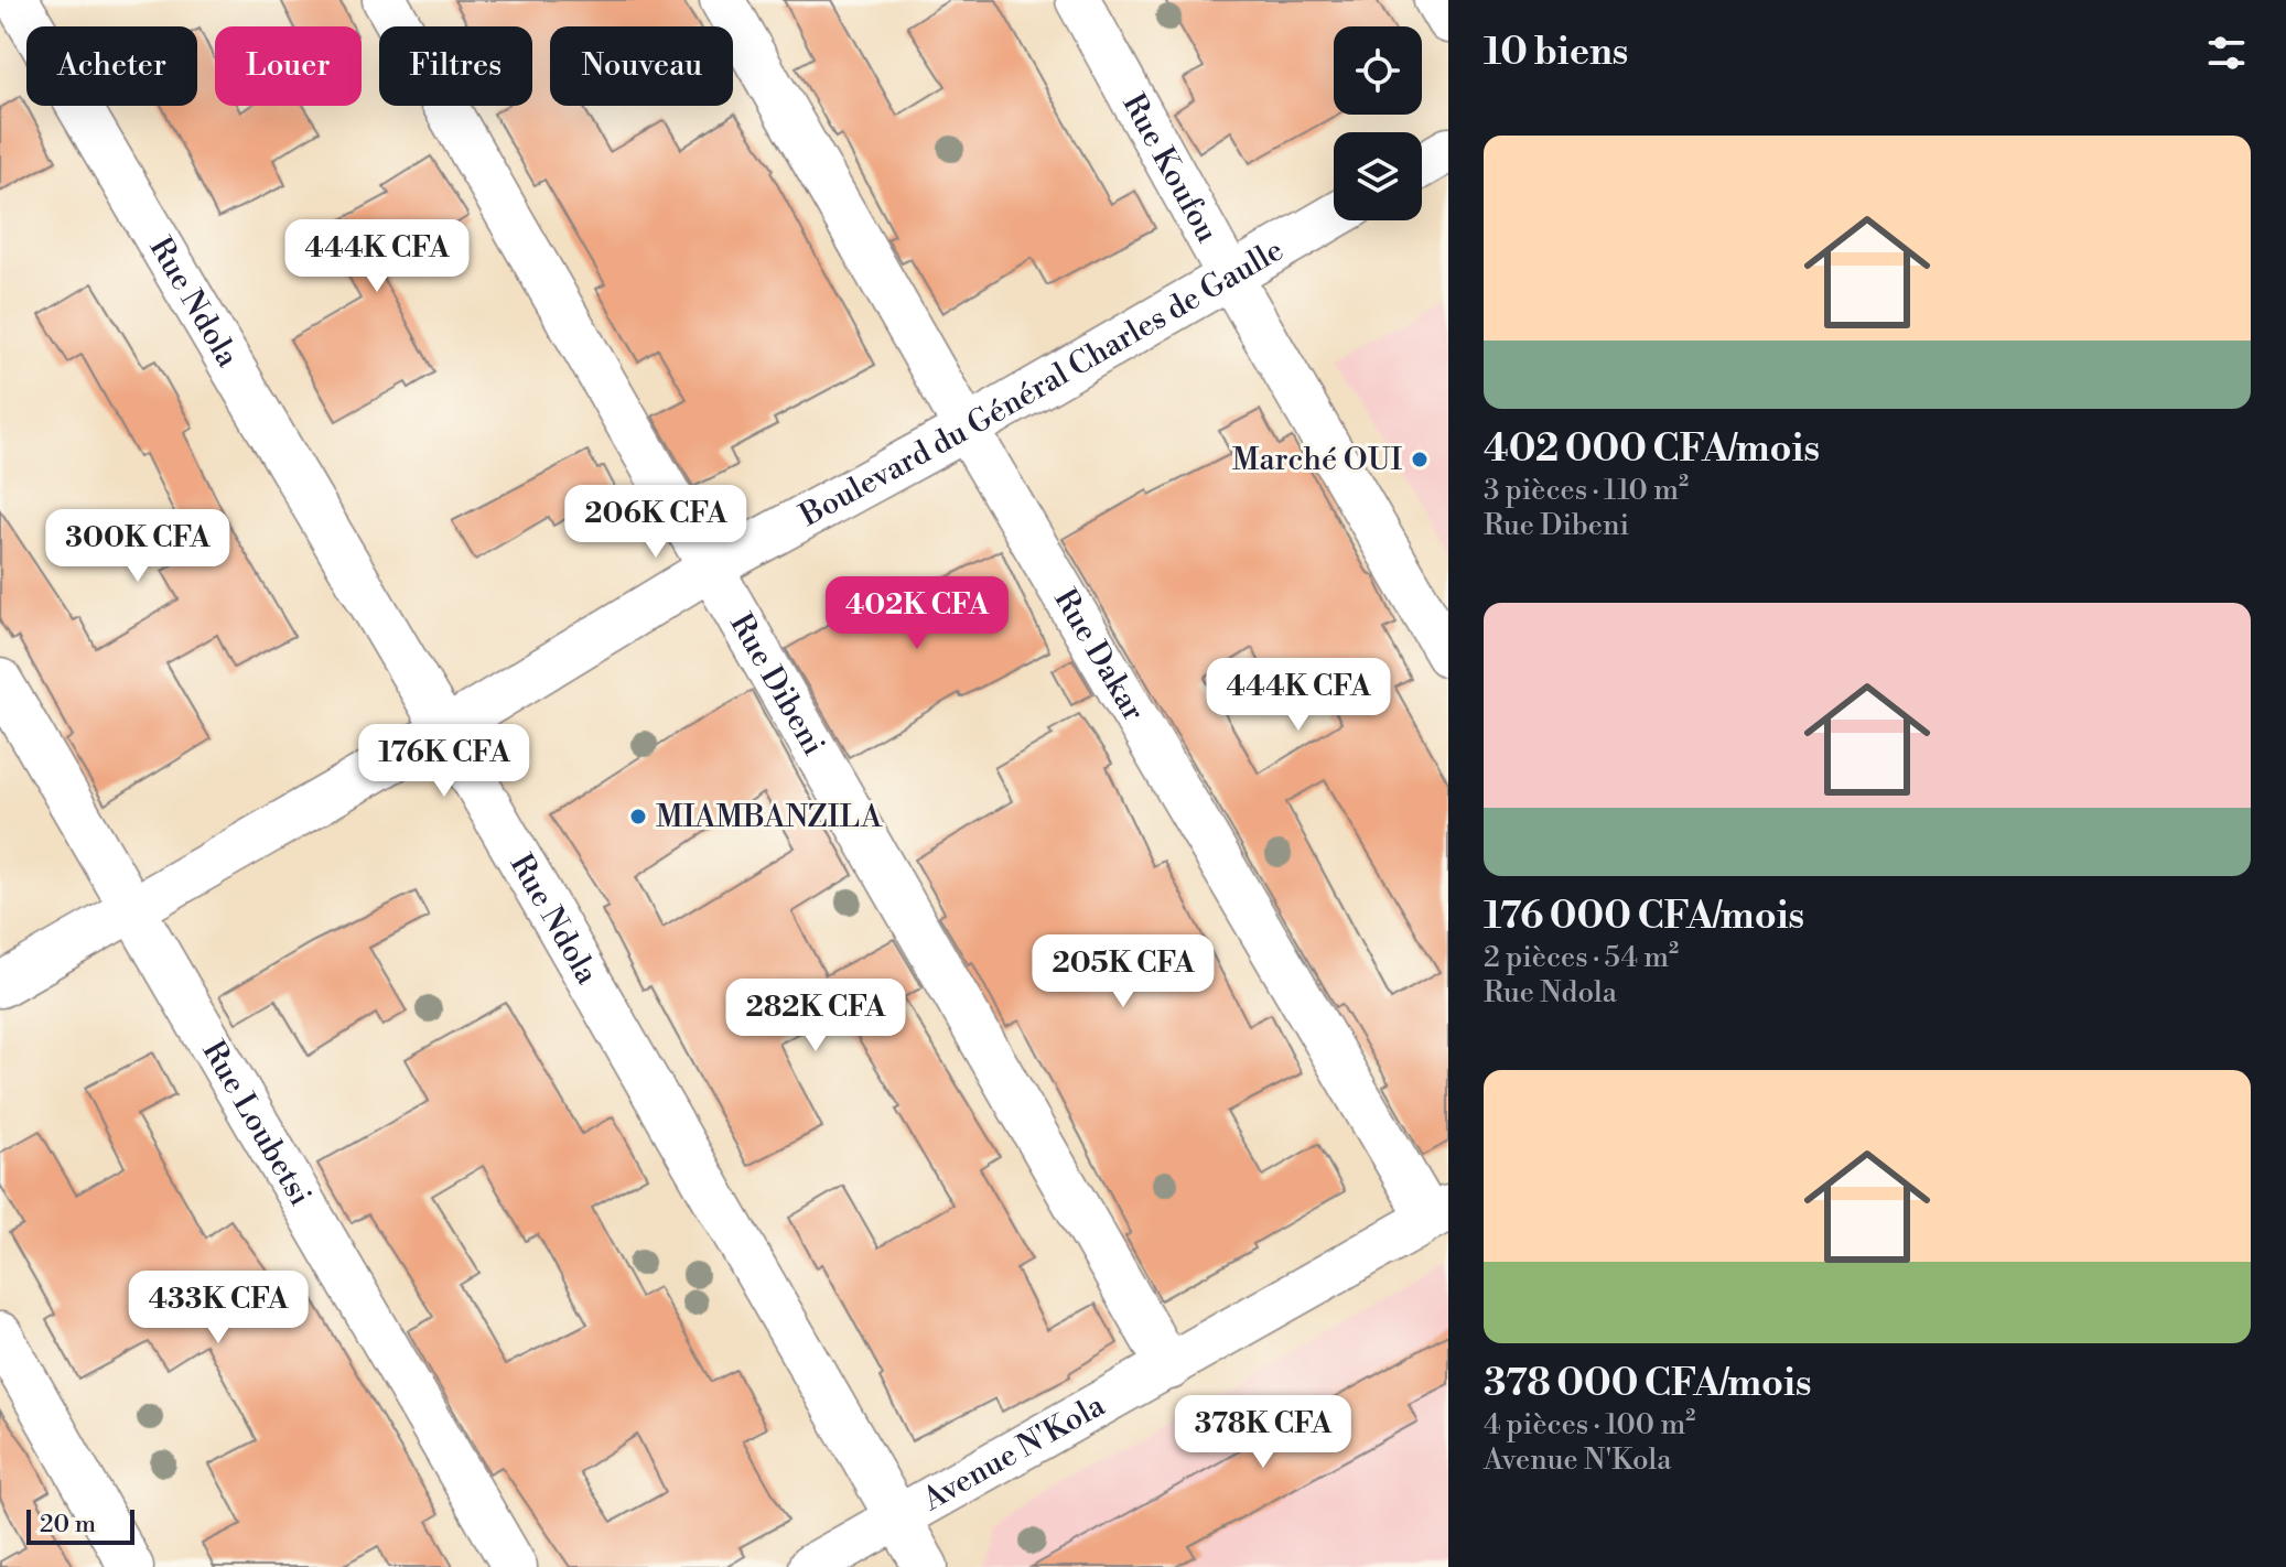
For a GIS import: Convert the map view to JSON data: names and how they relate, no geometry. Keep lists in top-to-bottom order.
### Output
{
  "streets": {
    "street": [
      "Rue Koufou",
      "Rue Ndola",
      "Boulevard du Général Charles de Gaulle",
      "Rue Dakar",
      "Rue Dibeni",
      "Rue Loubetsi",
      "Avenue N'Kola"
    ]
  },
  "crossings": [
    ["Rue Koufou", "Boulevard du Général Charles de Gaulle"],
    ["Rue Ndola", "Boulevard du Général Charles de Gaulle"],
    ["Rue Ndola", "Avenue N'Kola"],
    ["Boulevard du Général Charles de Gaulle", "Rue Dakar"],
    ["Boulevard du Général Charles de Gaulle", "Rue Dibeni"],
    ["Boulevard du Général Charles de Gaulle", "Rue Loubetsi"],
    ["Rue Dakar", "Avenue N'Kola"],
    ["Rue Dibeni", "Avenue N'Kola"]
  ],
  "places": ["Marché OUI", "MIAMBANZILA"],
  "scale_bar": "20 m",
  "page": {
    "heading": "10 biens",
    "chip": [
      "Acheter",
      "Louer",
      "Filtres",
      "Nouveau"
    ],
    "list": [
      {
        "name": "402 000 CFA/mois",
        "note": "3 pièces · 110 m² · Rue Dibeni"
      },
      {
        "name": "176 000 CFA/mois",
        "note": "2 pièces · 54 m² · Rue Ndola"
      },
      {
        "name": "378 000 CFA/mois",
        "note": "4 pièces · 100 m² · Avenue N'Kola"
      }
    ],
    "price": [
      "444K CFA",
      "206K CFA",
      "300K CFA",
      "402K CFA",
      "444K CFA",
      "176K CFA",
      "205K CFA",
      "282K CFA",
      "433K CFA",
      "378K CFA"
    ],
    "scale": "20 m"
  }
}
